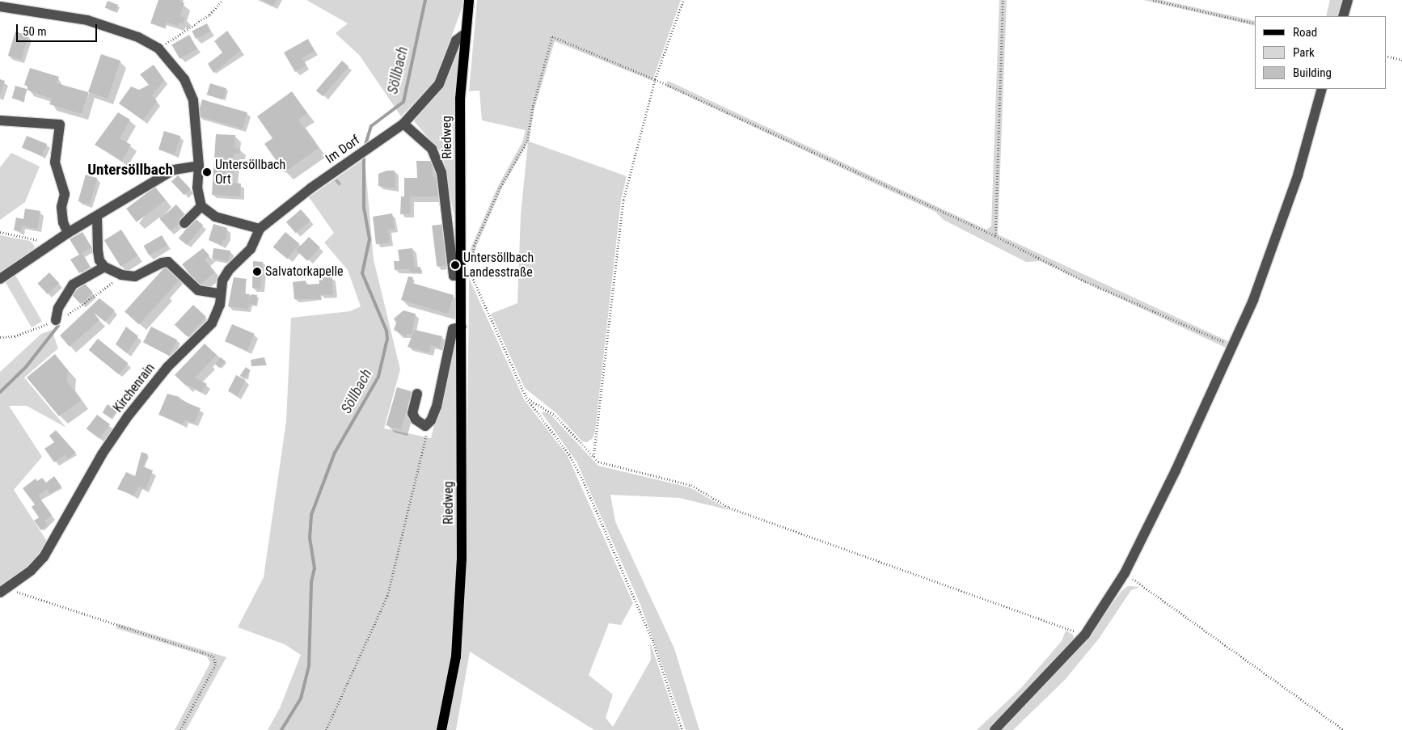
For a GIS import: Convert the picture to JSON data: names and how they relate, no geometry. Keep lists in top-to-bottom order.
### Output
{
  "streets": {
    "main road": ["Riedweg"],
    "street": ["Im Dorf", "Kirchenrain"]
  },
  "crossings": [
    ["Riedweg", "Im Dorf"],
    ["Im Dorf", "Kirchenrain"]
  ],
  "districts": ["Untersöllbach"],
  "water": ["Söllbach"],
  "places": ["Untersöllbach Ort", "Untersöllbach Landesstraße", "Salvatorkapelle"],
  "legend": ["Road", "Park", "Building"],
  "scale_bar": "50 m"
}
